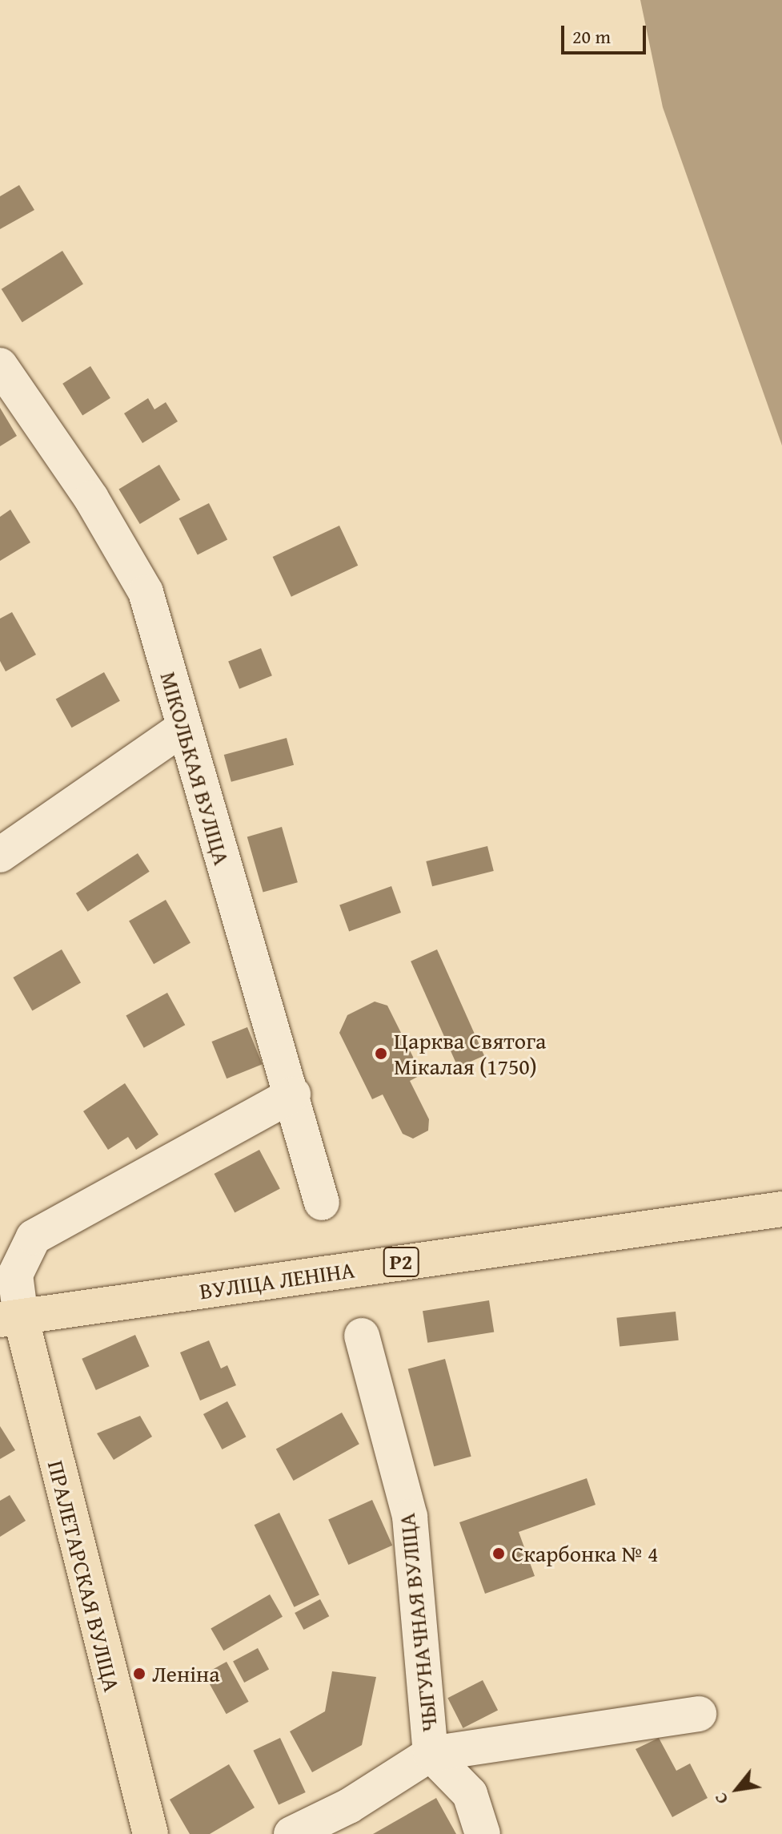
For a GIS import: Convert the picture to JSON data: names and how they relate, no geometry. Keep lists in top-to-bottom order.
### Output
{
  "streets": {
    "main road": ["Р2", "ВУЛІЦА ЛЕНІНА", "ПРАЛЕТАРСКАЯ ВУЛІЦА"],
    "street": ["МІКОЛЬКАЯ ВУЛІЦА", "ЧЫГУНАЧНАЯ ВУЛІЦА"]
  },
  "crossings": [
    ["ВУЛІЦА ЛЕНІНА", "ПРАЛЕТАРСКАЯ ВУЛІЦА"]
  ],
  "places": ["Царква Святога Мікалая (1750)", "Скарбонка № 4", "Леніна"],
  "scale_bar": "20 m",
  "north": "bottom left"
}
